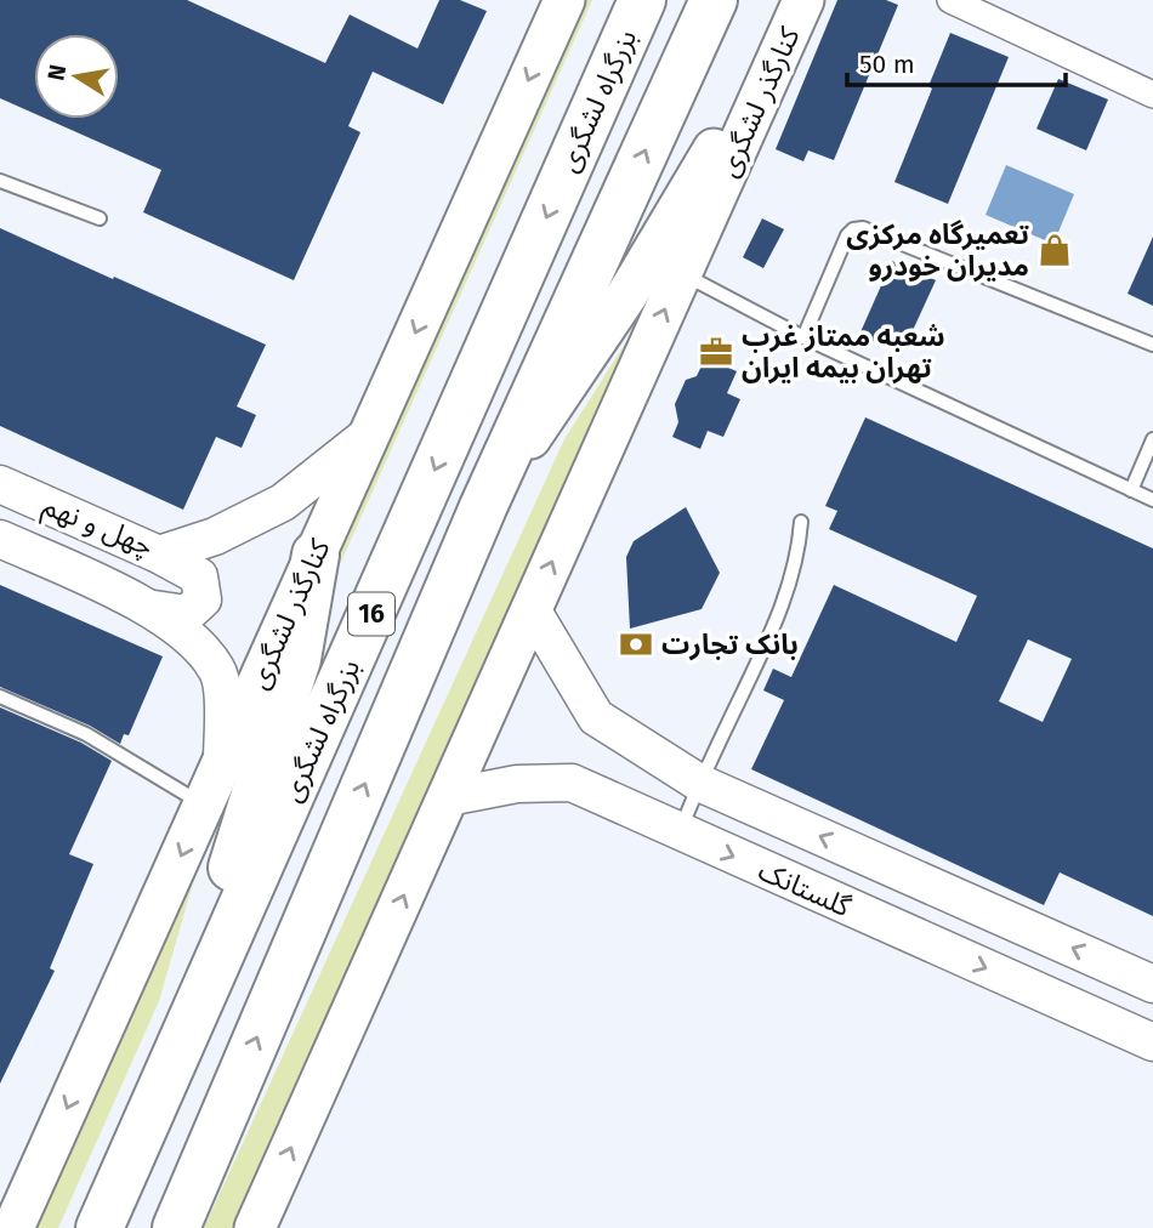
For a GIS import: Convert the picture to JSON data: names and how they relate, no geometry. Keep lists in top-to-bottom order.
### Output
{
  "streets": {
    "highway": ["بزرگراه لشگری", "16"],
    "main road": ["کنارگذر لشگری"],
    "street": ["چهل و نهم", "گلستانک"]
  },
  "crossings": [
    ["کنارگذر لشگری", "چهل و نهم"],
    ["کنارگذر لشگری", "گلستانک"]
  ],
  "places": {
    "shop": ["تعمیرگاه مرکزی مدیران خودرو"],
    "office": ["شعبه ممتاز غرب تهران بیمه ایران"],
    "bank": ["بانک تجارت"]
  },
  "scale_bar": "50 m",
  "north": "left"
}
